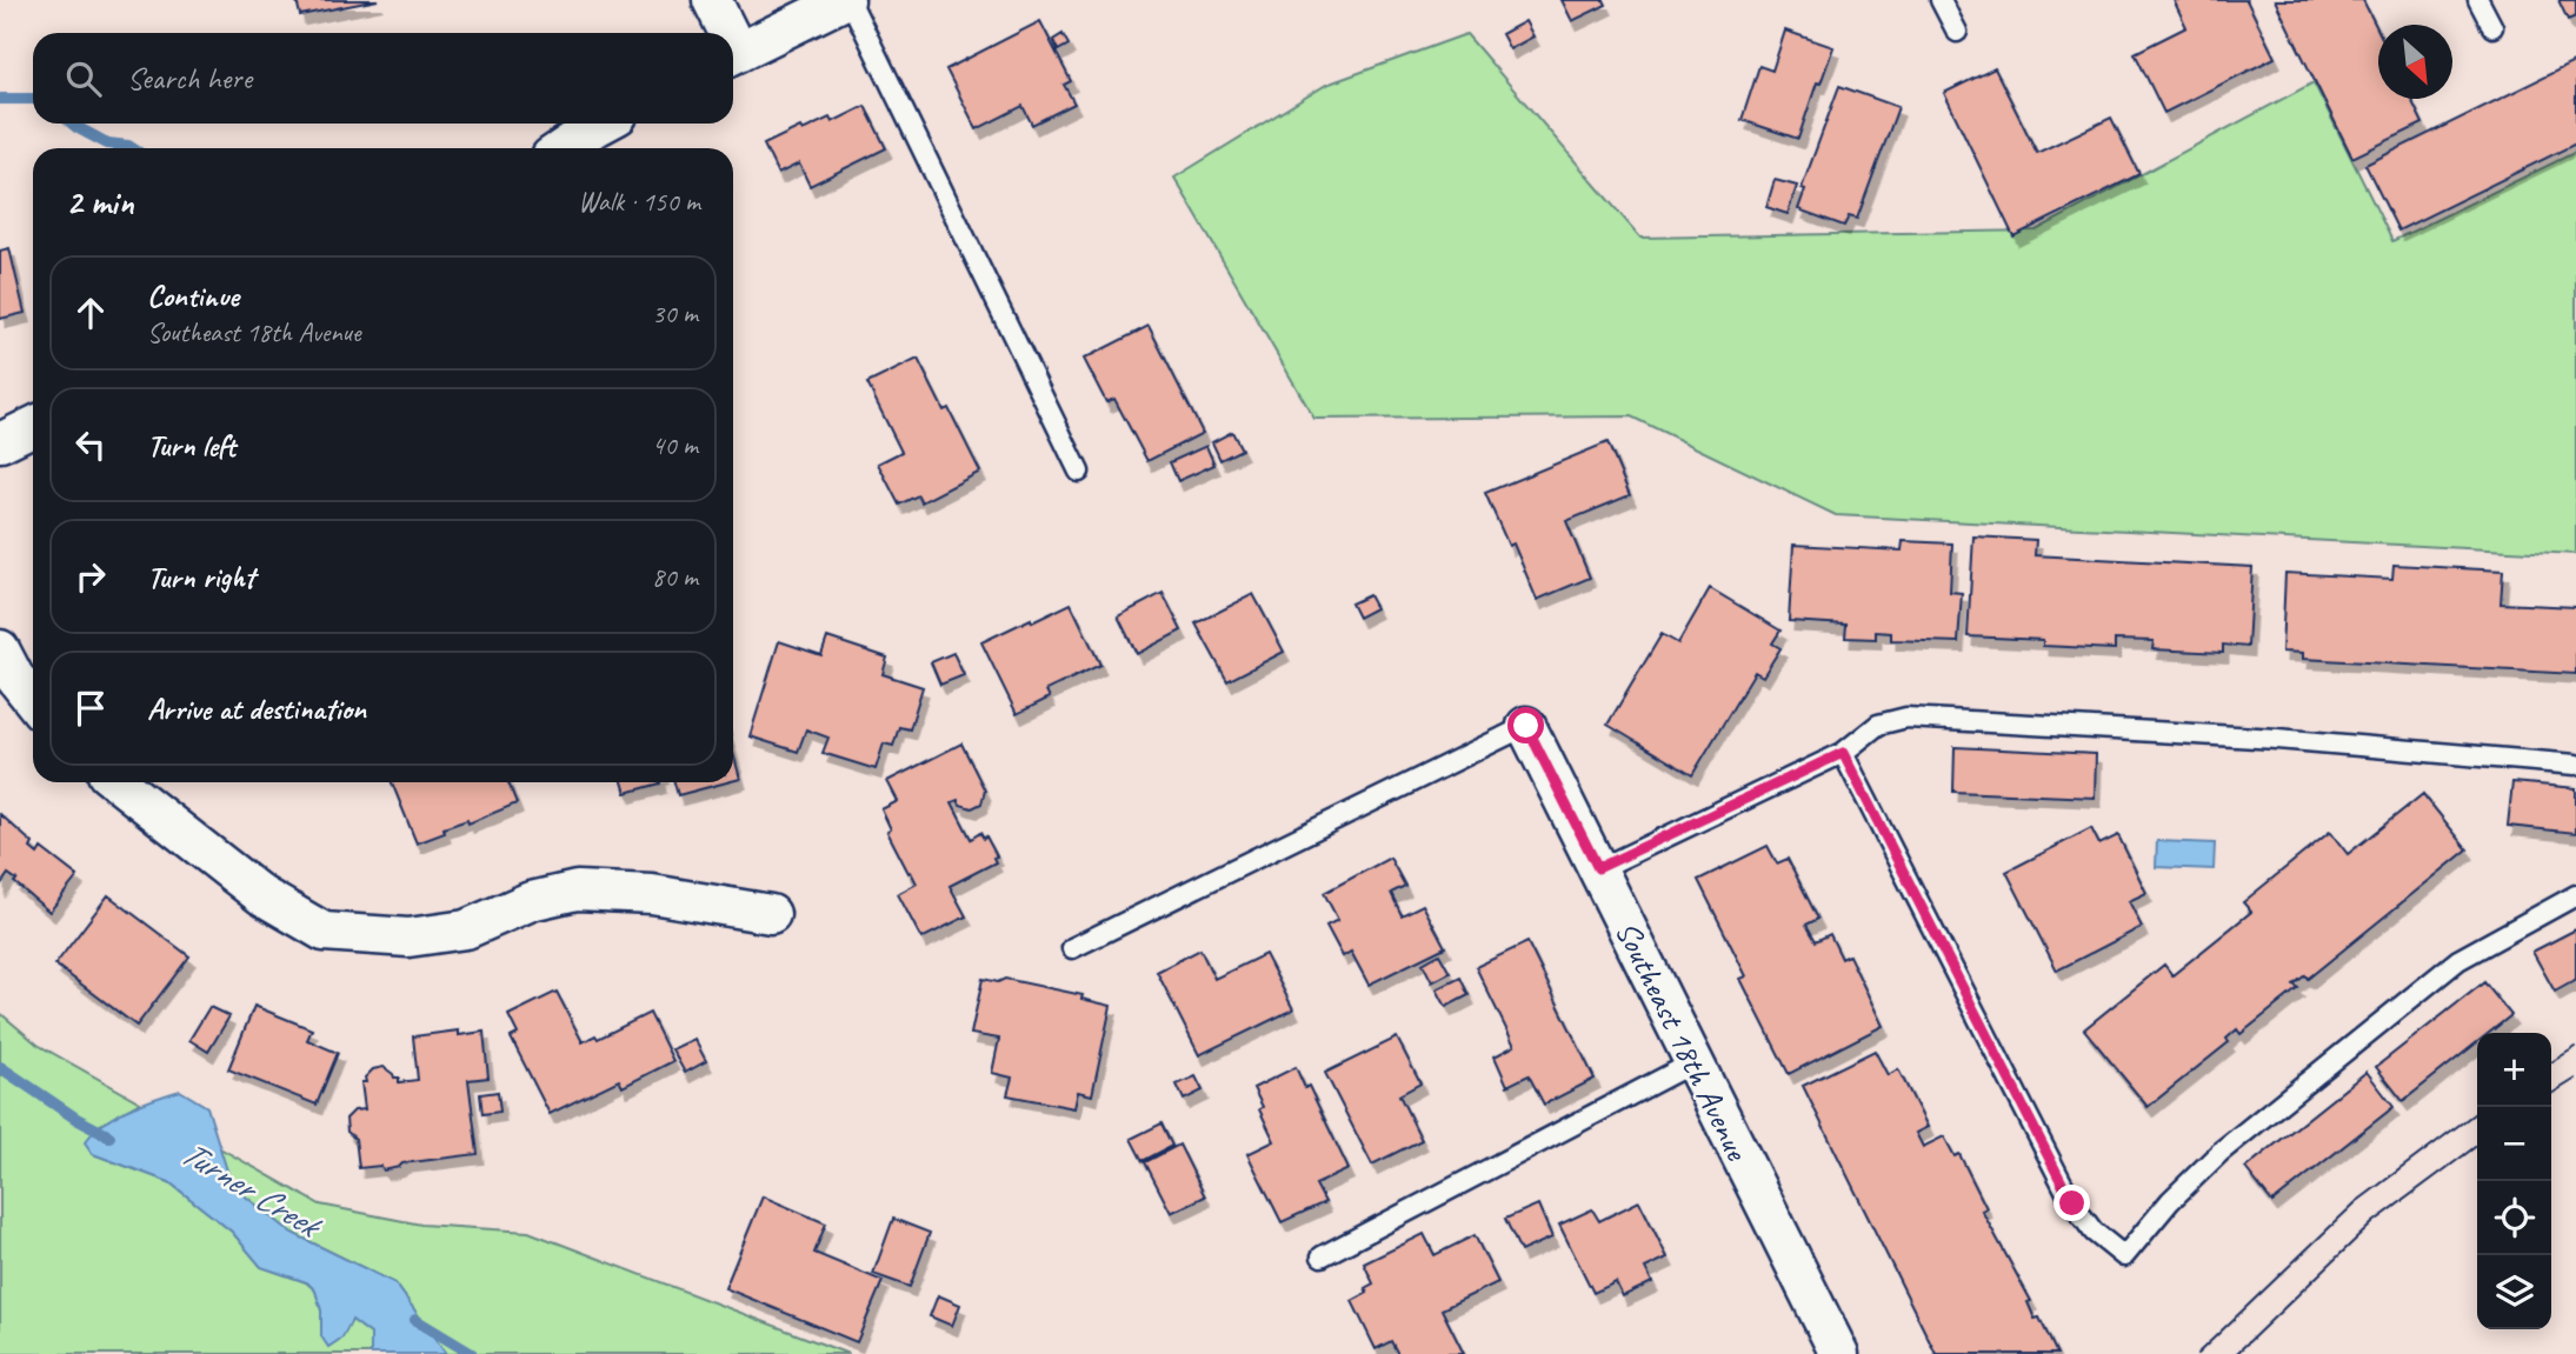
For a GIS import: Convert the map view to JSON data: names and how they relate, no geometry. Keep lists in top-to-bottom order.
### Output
{
  "streets": {
    "street": ["Southeast 18th Avenue"]
  },
  "water": ["Turner Creek"],
  "north": "bottom right",
  "page": {
    "search": "Search here",
    "heading": ["2 min", "Walk · 150 m"],
    "list": [
      ["Continue", "Southeast 18th Avenue", "30 m"],
      ["Turn left", "40 m"],
      ["Turn right", "80 m"],
      "Arrive at destination"
    ],
    "map_buttons": ["+", "−"]
  }
}
